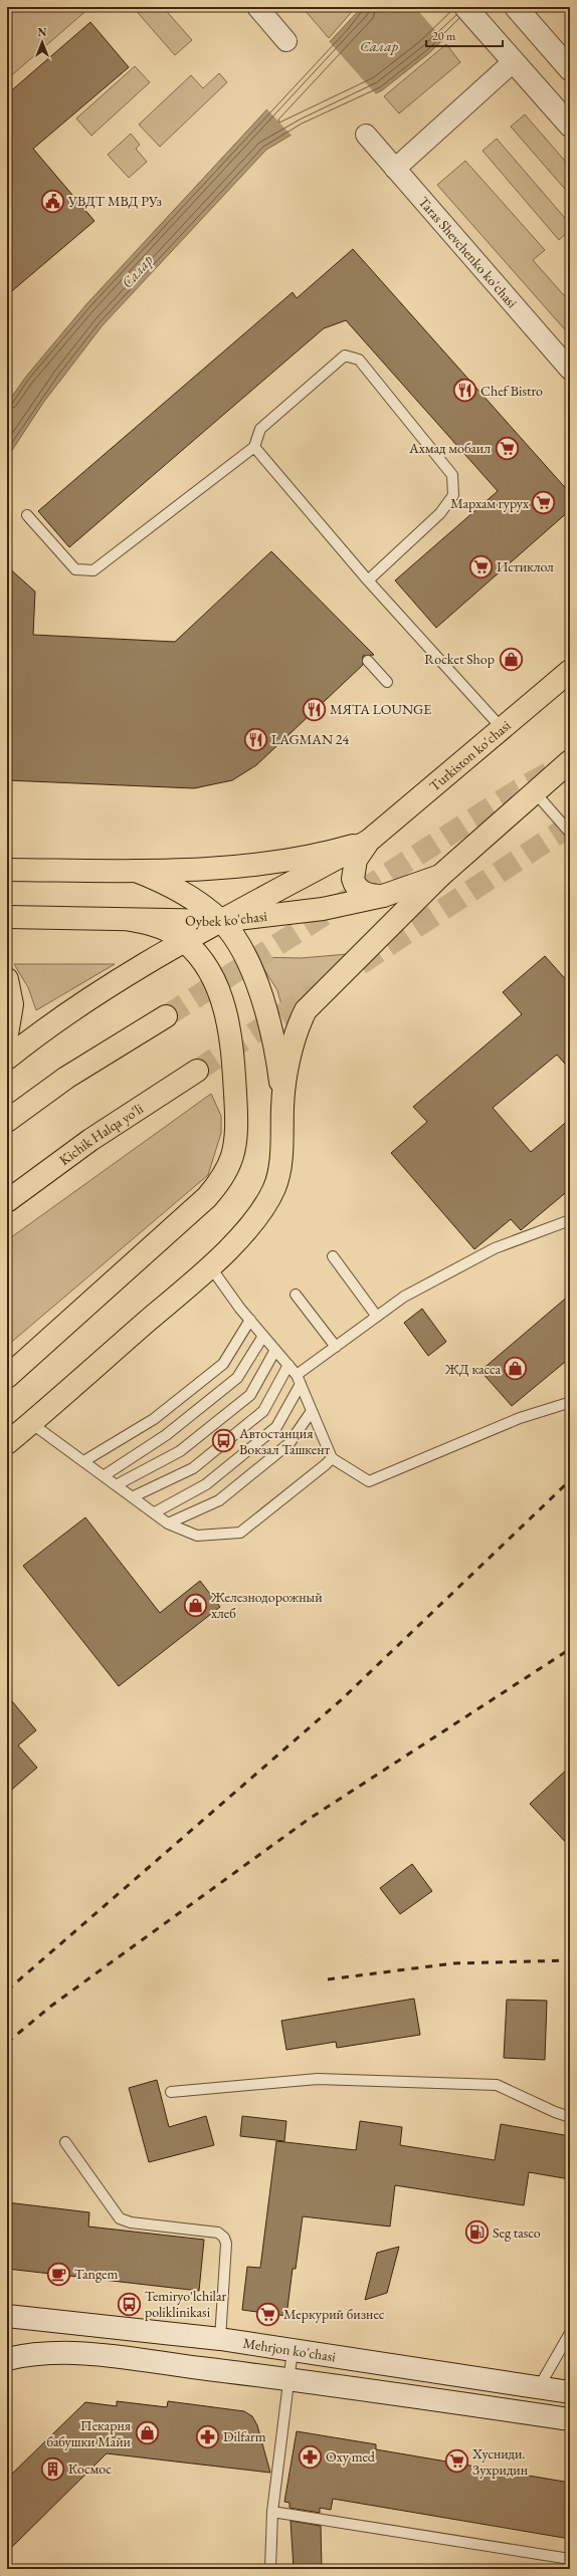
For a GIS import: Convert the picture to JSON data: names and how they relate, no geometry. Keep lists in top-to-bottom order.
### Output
{
  "streets": {
    "main road": [
      "Turkiston ko'chasi",
      "Oybek ko'chasi",
      "Kichik Halqa yo'li",
      "Mehrjon ko'chasi"
    ],
    "street": ["Taras Shevchenko ko'chasi"]
  },
  "water": ["Салар"],
  "places": {
    "public building": ["УВДТ МВД РУз"],
    "restaurant": ["Chef Bistro", "МЯТА LOUNGE", "LAGMAN 24"],
    "supermarket": [
      "Ахмад мобаил",
      "Мархам гурух",
      "Истиклол",
      "Меркурий бизнес",
      "Хусниди. Зухридин"
    ],
    "shop": [
      "Rocket Shop",
      "ЖД касса",
      "Железнодорожный хлеб",
      "Пекарня бабушки Майи"
    ],
    "bus stop": ["Автостанция Вокзал Ташкент", "Temiryo'lchilar poliklinikasi"],
    "fuel station": ["Seg tasco"],
    "cafe": ["Tangem"],
    "pharmacy": ["Dilfarm", "Oxy med"],
    "building": ["Космоc"]
  },
  "scale_bar": "20 m",
  "north": "top"
}
